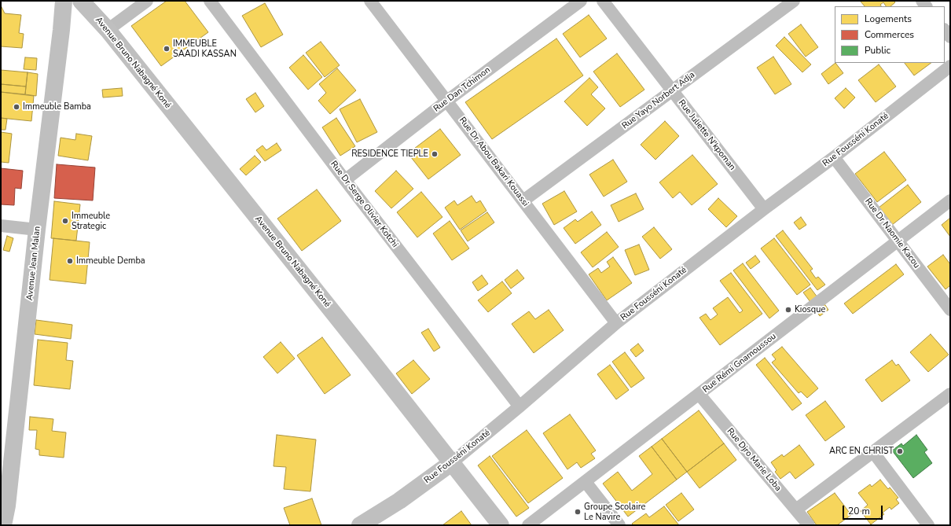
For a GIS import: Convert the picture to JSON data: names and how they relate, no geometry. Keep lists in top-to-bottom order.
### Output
{
  "streets": {
    "main road": ["Avenue Bruno Nabagné Koné", "Rue Fousséni Konaté", "Avenue Jean Malan"],
    "street": [
      "Rue Dan Tchimon",
      "Rue Yayo Norbert Adja",
      "Rue Juliette N'kpoman",
      "Rue Dr Abou Bakari Kouassi",
      "Rue Dr Serge Olivier Kotchi",
      "Rue Dr Naomie Kacou",
      "Rue Rémi Gnamoussou",
      "Rue Djro Marie Loba"
    ]
  },
  "crossings": [
    ["Avenue Bruno Nabagné Koné", "Rue Fousséni Konaté"],
    ["Rue Dan Tchimon", "Rue Dr Abou Bakari Kouassi"],
    ["Rue Dan Tchimon", "Rue Dr Serge Olivier Kotchi"],
    ["Rue Yayo Norbert Adja", "Rue Juliette N'kpoman"],
    ["Rue Yayo Norbert Adja", "Rue Dr Abou Bakari Kouassi"],
    ["Rue Juliette N'kpoman", "Rue Fousséni Konaté"],
    ["Rue Fousséni Konaté", "Rue Dr Abou Bakari Kouassi"],
    ["Rue Fousséni Konaté", "Rue Dr Serge Olivier Kotchi"],
    ["Rue Fousséni Konaté", "Rue Dr Naomie Kacou"],
    ["Rue Dr Naomie Kacou", "Rue Rémi Gnamoussou"],
    ["Rue Rémi Gnamoussou", "Rue Djro Marie Loba"]
  ],
  "places": [
    "IMMEUBLE SAADI KASSAN",
    "Immeuble Bamba",
    "RESIDENCE TIEPLE",
    "Immeuble Strategic",
    "Immeuble Demba",
    "Kiosque",
    "ARC EN CHRIST",
    "Groupe Scolaire Le Navire"
  ],
  "legend": ["Logements", "Commerces", "Public"],
  "scale_bar": "20 m"
}
